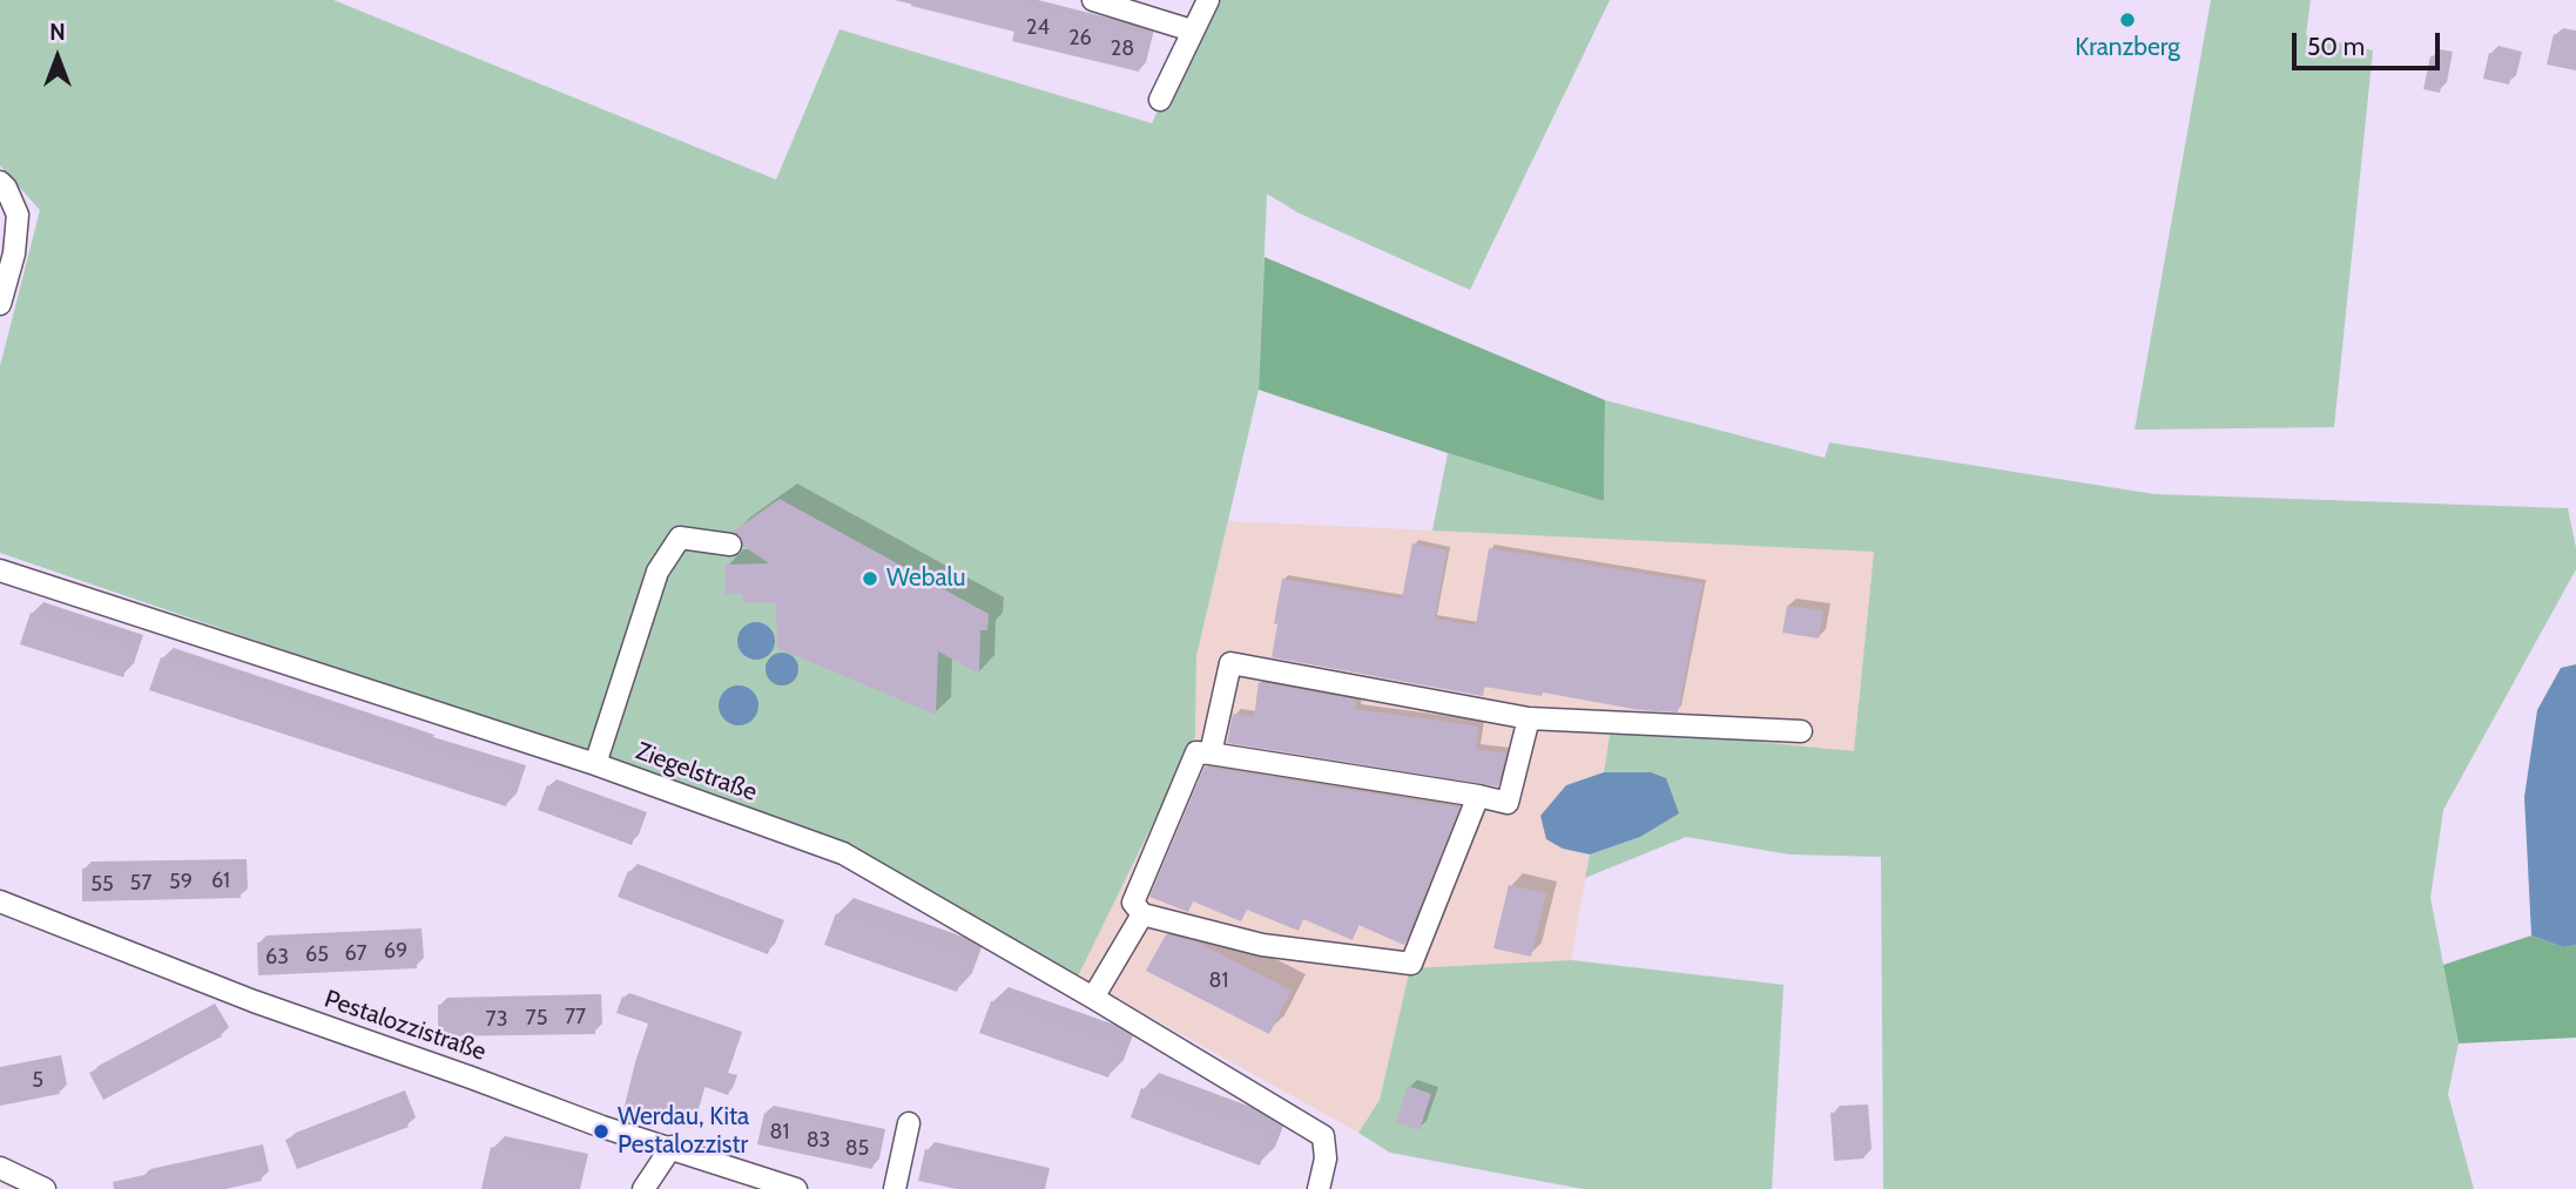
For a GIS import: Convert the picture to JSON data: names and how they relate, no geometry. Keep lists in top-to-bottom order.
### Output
{
  "streets": {
    "street": ["Ziegelstraße", "Pestalozzistraße"]
  },
  "places": ["Kranzberg", "Webalu", "Werdau, Kita Pestalozzistr"],
  "house_numbers": [
    "24",
    "26",
    "28",
    "61",
    "59",
    "57",
    "55",
    "69",
    "67",
    "65",
    "63",
    "81",
    "77",
    "75",
    "73",
    "5",
    "81",
    "83",
    "85"
  ],
  "scale_bar": "50 m",
  "north": "top"
}
